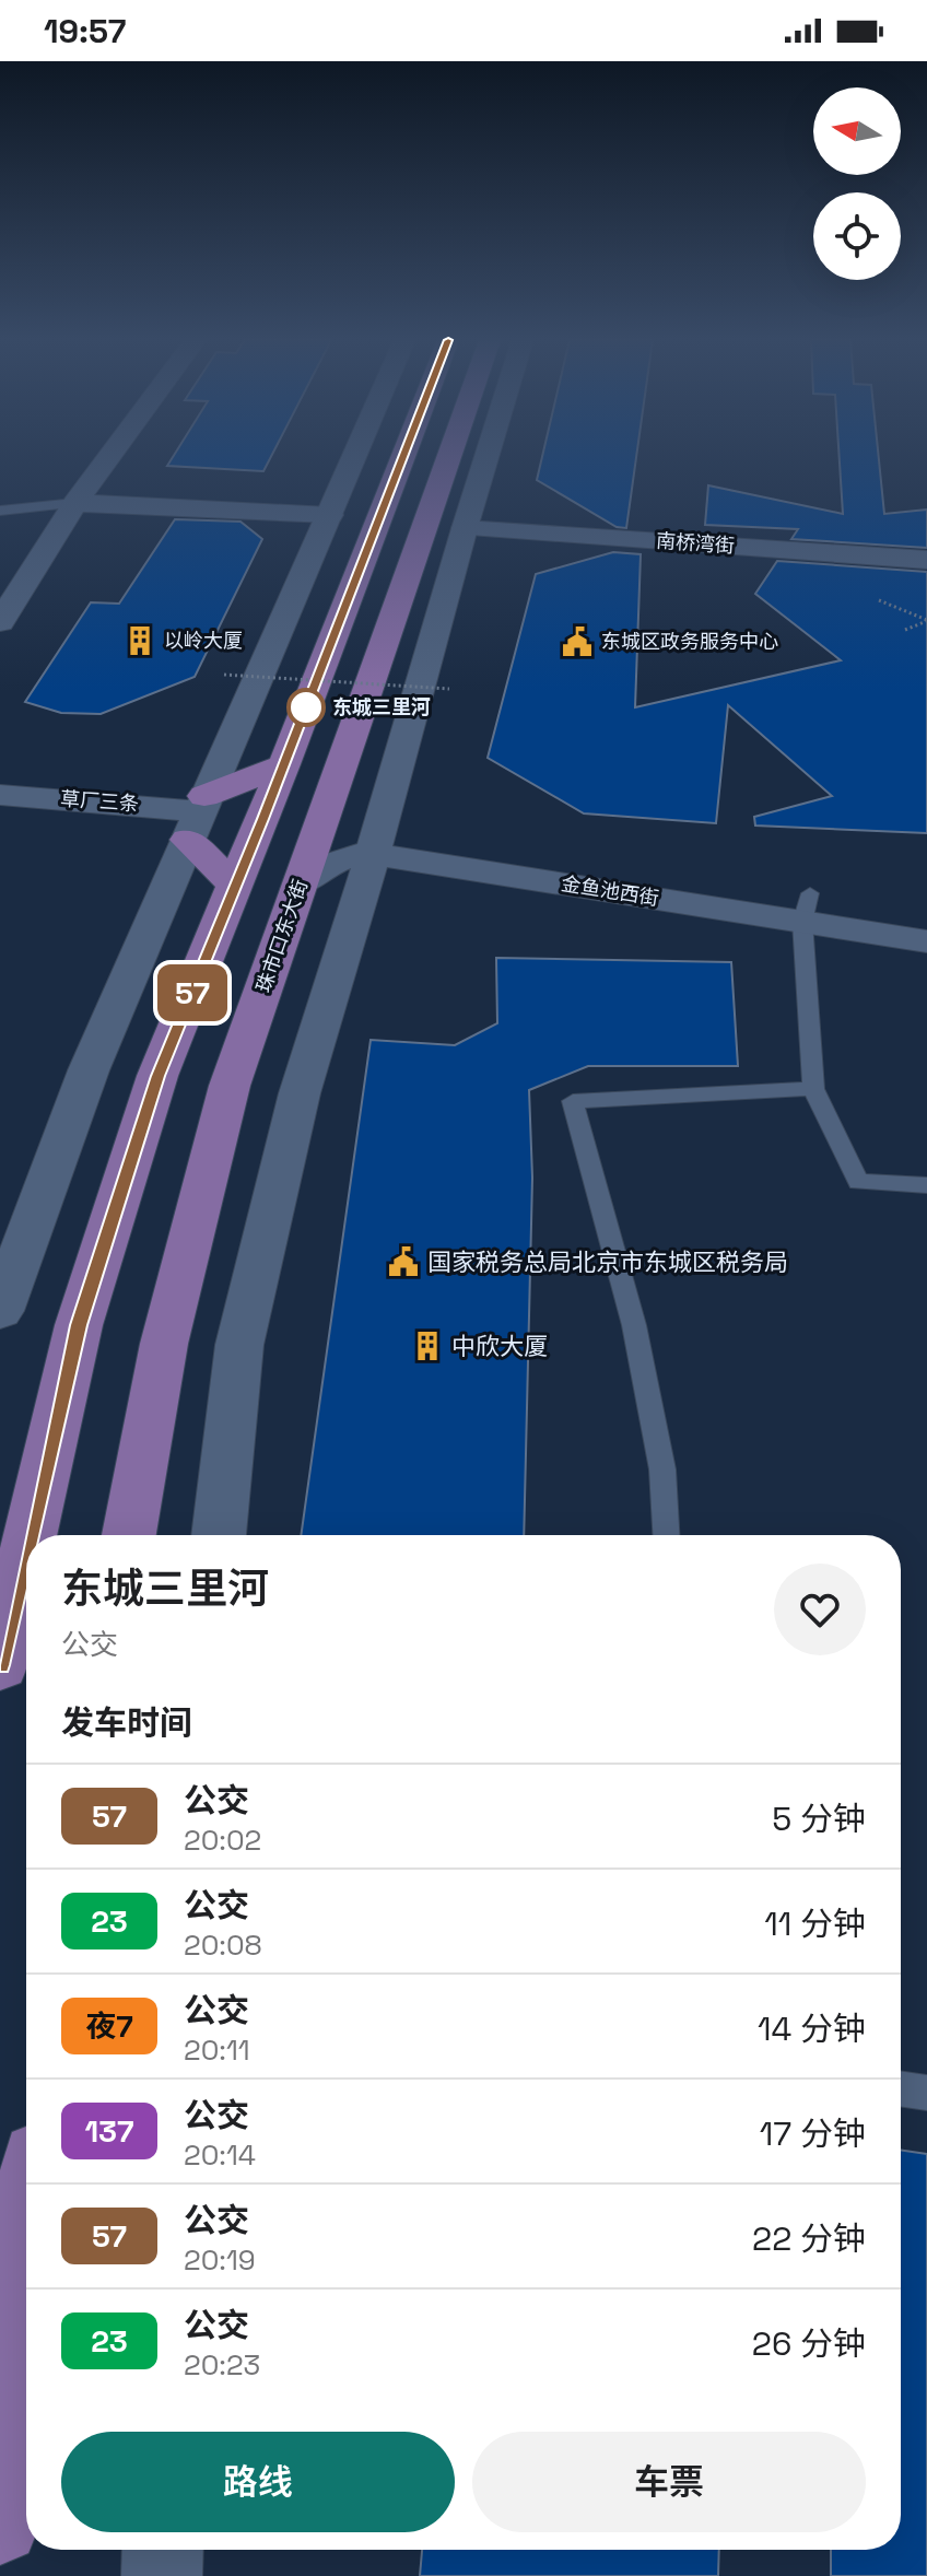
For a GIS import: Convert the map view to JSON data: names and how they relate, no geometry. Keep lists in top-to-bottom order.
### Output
{
  "streets": {
    "main road": ["珠市口东大街"],
    "street": ["南桥湾街", "草厂三条", "金鱼池西街"]
  },
  "crossings": [
    ["金鱼池西街", "珠市口东大街"]
  ],
  "places": {
    "building": ["以岭大厦", "中欣大厦"],
    "public building": ["东城区政务服务中心", "国家税务总局北京市东城区税务局"],
    "other": ["东城三里河"]
  },
  "lines": ["bus line 57"],
  "north": "left",
  "page": {
    "status": "19:57",
    "on_map": "57",
    "heading": [
      ["东城三里河", "公交"],
      "发车时间"
    ],
    "list": [
      {
        "mark": "57",
        "name": "公交",
        "note": "20:02",
        "value": "5 分钟"
      },
      {
        "mark": "23",
        "name": "公交",
        "note": "20:08",
        "value": "11 分钟"
      },
      {
        "mark": "夜7",
        "name": "公交",
        "note": "20:11",
        "value": "14 分钟"
      },
      {
        "mark": "137",
        "name": "公交",
        "note": "20:14",
        "value": "17 分钟"
      },
      {
        "mark": "57",
        "name": "公交",
        "note": "20:19",
        "value": "22 分钟"
      },
      {
        "mark": "23",
        "name": "公交",
        "note": "20:23",
        "value": "26 分钟"
      }
    ],
    "buttons": ["路线", "车票"]
  }
}
